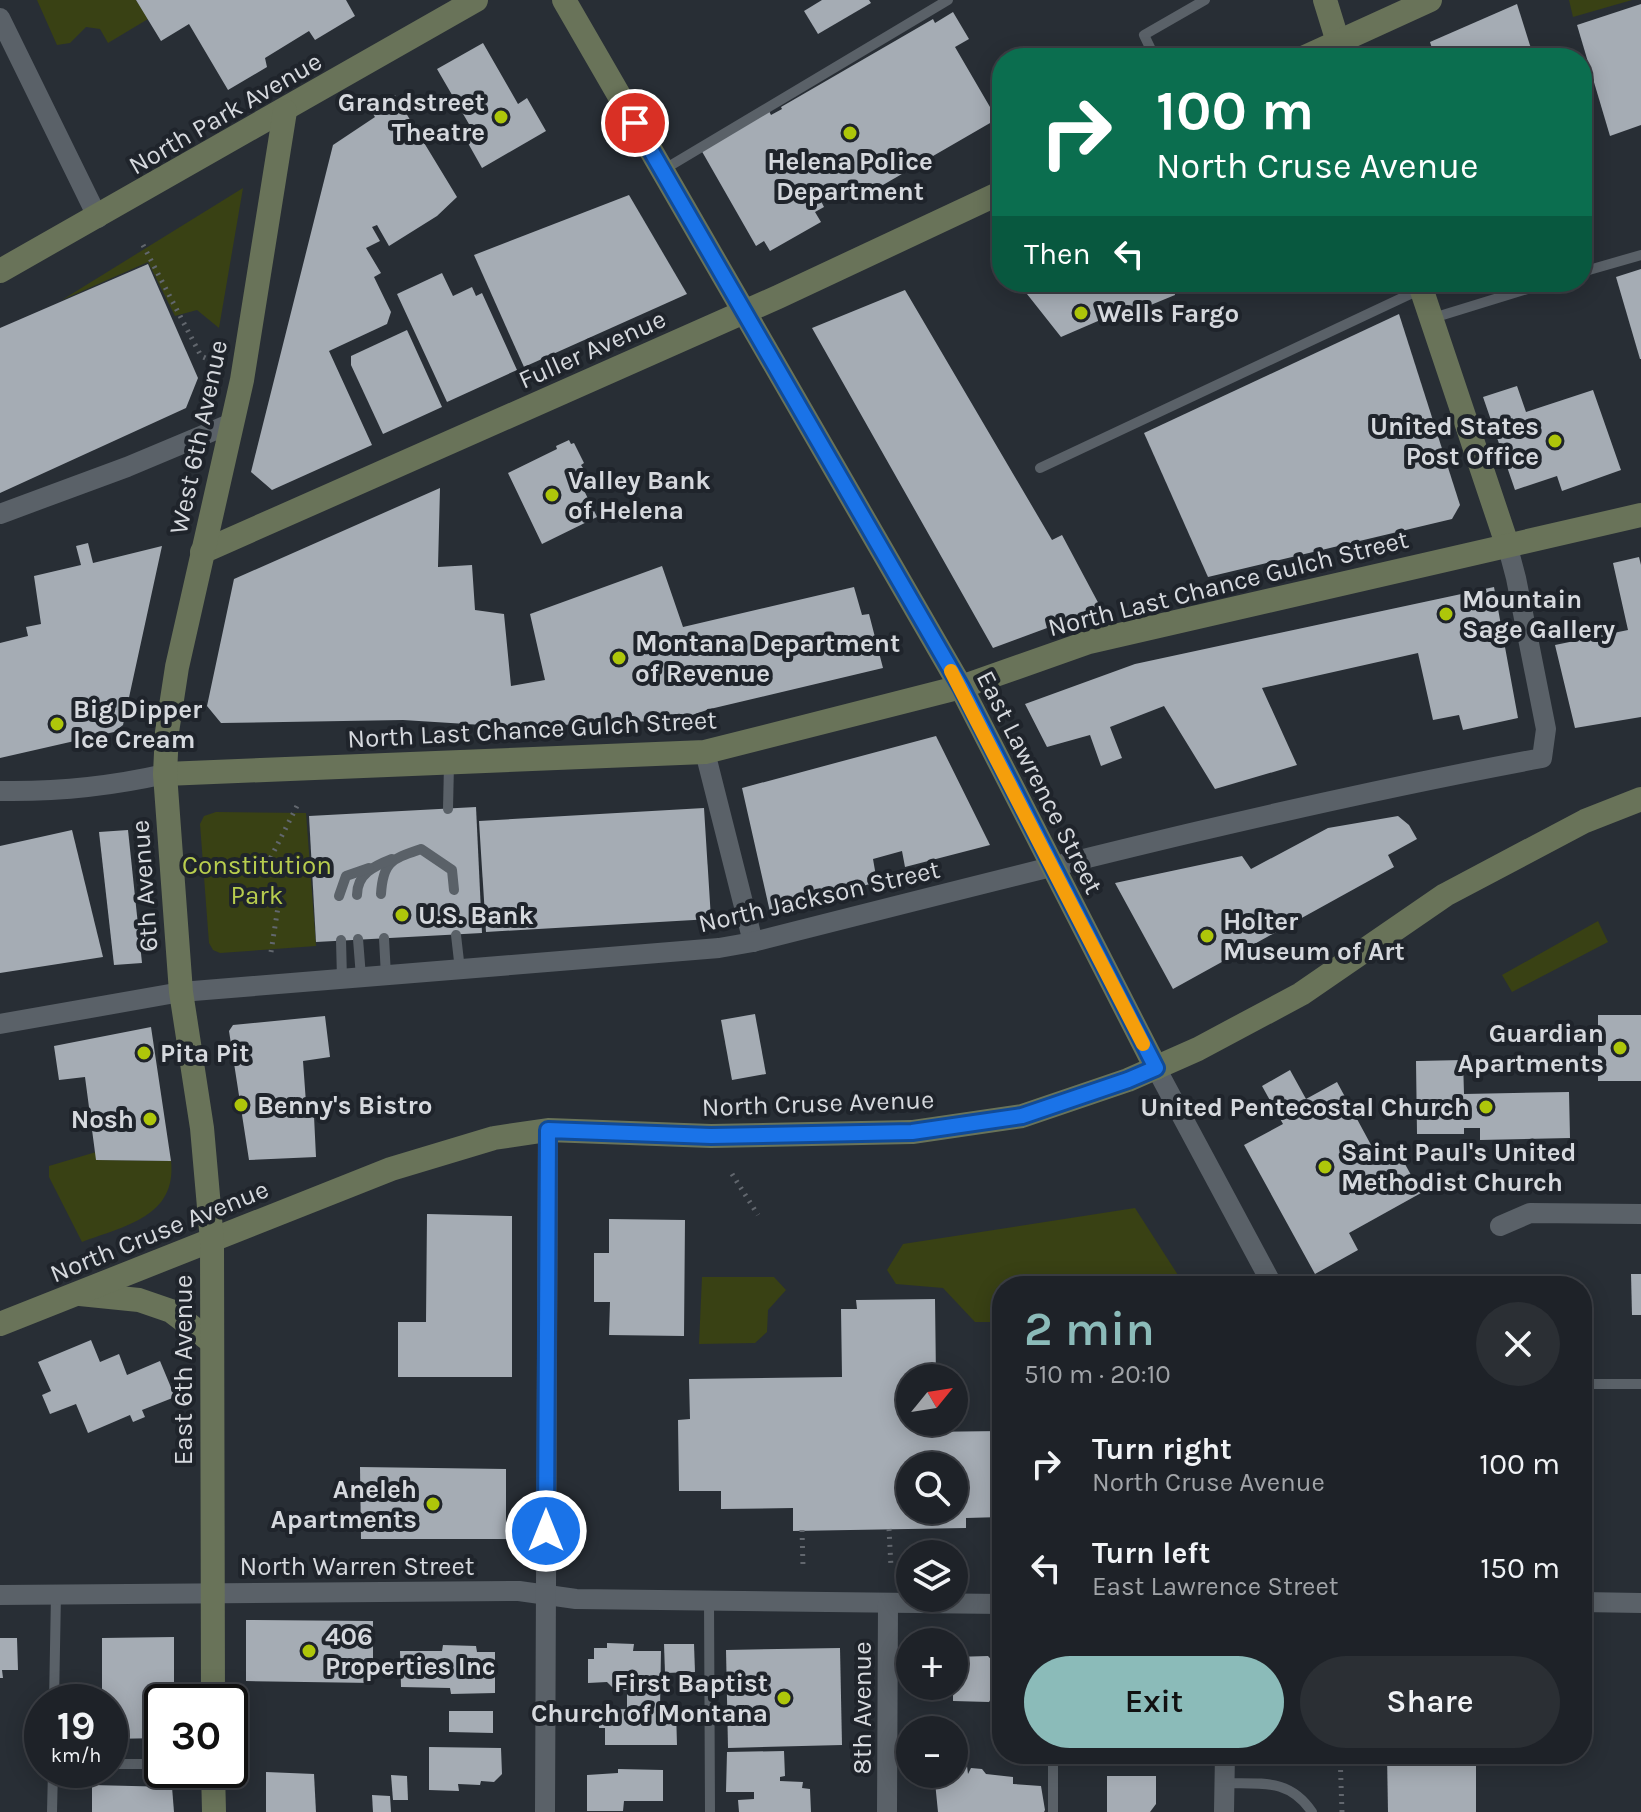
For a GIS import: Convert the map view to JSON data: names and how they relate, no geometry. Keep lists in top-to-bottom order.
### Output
{
  "streets": {
    "street": [
      "North Park Avenue",
      "Fuller Avenue",
      "West 6th Avenue",
      "North Last Chance Gulch Street",
      "East Lawrence Street",
      "6th Avenue",
      "North Jackson Street",
      "North Cruse Avenue",
      "East 6th Avenue",
      "North Warren Street",
      "8th Avenue"
    ]
  },
  "crossings": [
    ["North Park Avenue", "West 6th Avenue"],
    ["Fuller Avenue", "West 6th Avenue"],
    ["Fuller Avenue", "East Lawrence Street"],
    ["West 6th Avenue", "North Last Chance Gulch Street"],
    ["West 6th Avenue", "6th Avenue"],
    ["North Last Chance Gulch Street", "East Lawrence Street"],
    ["North Last Chance Gulch Street", "6th Avenue"],
    ["North Last Chance Gulch Street", "North Jackson Street"],
    ["East Lawrence Street", "North Jackson Street"],
    ["East Lawrence Street", "North Cruse Avenue"],
    ["6th Avenue", "North Jackson Street"],
    ["6th Avenue", "East 6th Avenue"],
    ["North Jackson Street", "East 6th Avenue"],
    ["North Cruse Avenue", "East 6th Avenue"],
    ["East 6th Avenue", "North Warren Street"],
    ["North Warren Street", "8th Avenue"]
  ],
  "parks": ["Constitution Park"],
  "places": [
    "Grandstreet Theatre",
    "Helena Police Department",
    "Wells Fargo",
    "United States Post Office",
    "Valley Bank of Helena",
    "Mountain Sage Gallery",
    "Montana Department of Revenue",
    "Big Dipper Ice Cream",
    "U.S. Bank",
    "Holter Museum of Art",
    "Guardian Apartments",
    "Pita Pit",
    "Benny's Bistro",
    "United Pentecostal Church",
    "Nosh",
    "Saint Paul's United Methodist Church",
    "Aneleh Apartments",
    "406 Properties Inc",
    "First Baptist Church of Montana"
  ],
  "north": "top right",
  "page": {
    "turn": ["100 m", "North Cruse Avenue"],
    "then": "Then",
    "heading": ["2 min", "510 m · 20:10"],
    "map_buttons": ["+", "−"],
    "list": [
      {
        "name": "Turn right",
        "note": "North Cruse Avenue",
        "value": "100 m"
      },
      {
        "name": "Turn left",
        "note": "East Lawrence Street",
        "value": "150 m"
      }
    ],
    "buttons": ["Exit", "Share"],
    "speed": "19 km/h",
    "limit": "30"
  }
}
